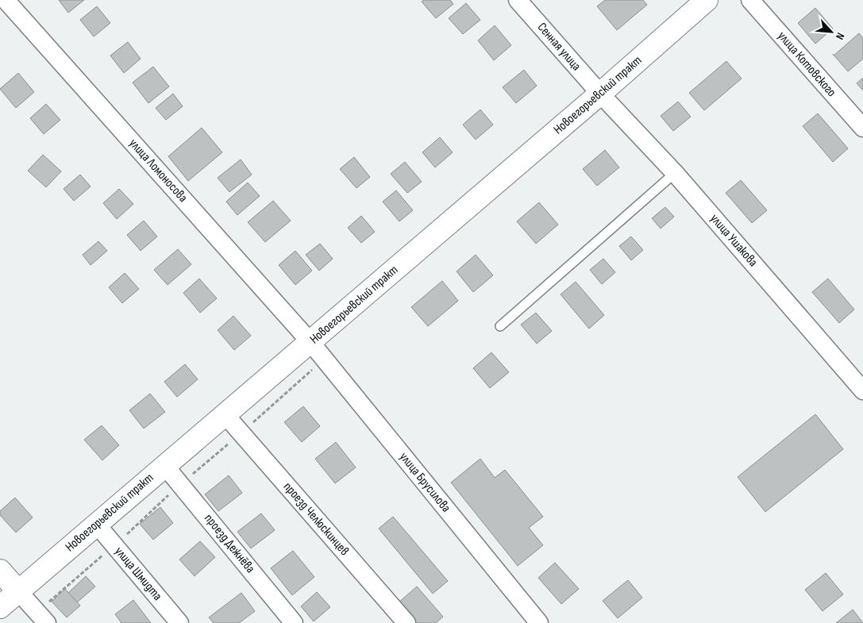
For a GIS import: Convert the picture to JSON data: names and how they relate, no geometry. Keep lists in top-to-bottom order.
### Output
{
  "streets": {
    "main road": ["Новоегорьевский тракт"],
    "street": [
      "Сенная улица",
      "улица Котовского",
      "улица Ломоносова",
      "улица Ушакова",
      "улица Брусилова",
      "проезд Челюскинцев",
      "проезд Дежнёва",
      "улица Шмидта"
    ]
  },
  "crossings": [
    ["Сенная улица", "Новоегорьевский тракт"],
    ["Сенная улица", "улица Ушакова"],
    ["Новоегорьевский тракт", "улица Ломоносова"],
    ["Новоегорьевский тракт", "улица Ушакова"],
    ["Новоегорьевский тракт", "улица Брусилова"],
    ["Новоегорьевский тракт", "проезд Челюскинцев"],
    ["Новоегорьевский тракт", "проезд Дежнёва"],
    ["Новоегорьевский тракт", "улица Шмидта"],
    ["улица Ломоносова", "улица Брусилова"]
  ],
  "north": "bottom right"
}
